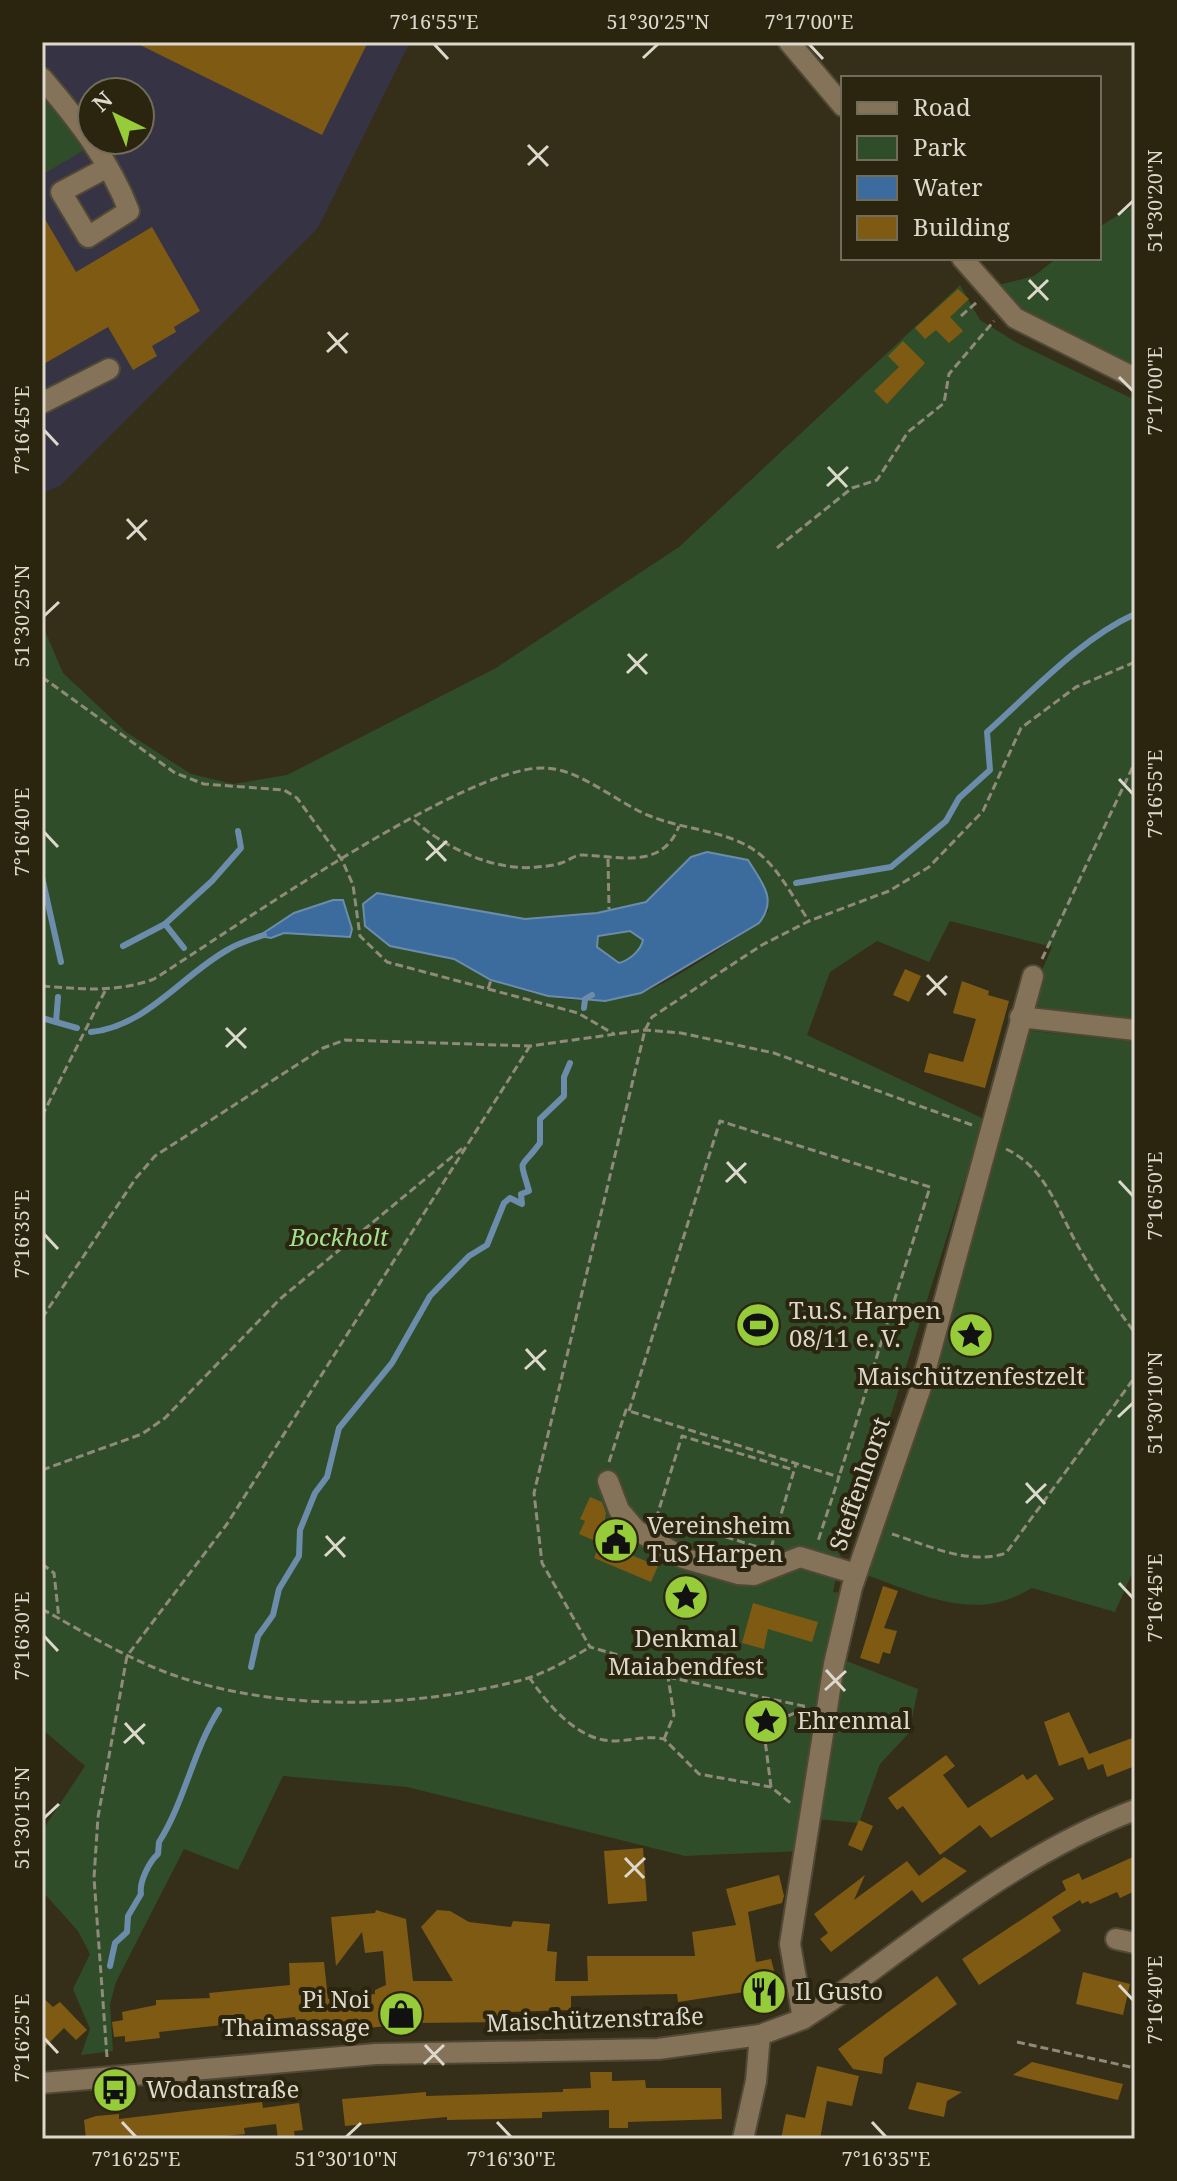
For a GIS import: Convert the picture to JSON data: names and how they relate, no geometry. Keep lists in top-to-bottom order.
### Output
{
  "streets": {
    "street": ["Steffenhorst", "Maischützenstraße"]
  },
  "crossings": [
    ["Steffenhorst", "Maischützenstraße"]
  ],
  "parks": ["Bockholt"],
  "places": {
    "sports": ["T.u.S. Harpen 08/11 e. V."],
    "place": ["Maischützenfestzelt", "Denkmal Maiabendfest", "Ehrenmal"],
    "public building": ["Vereinsheim TuS Harpen"],
    "restaurant": ["Il Gusto"],
    "shop": ["Pi Noi Thaimassage"],
    "bus stop": ["Wodanstraße"]
  },
  "legend": [
    "Road",
    "Park",
    "Water",
    "Building"
  ],
  "north": "top left",
  "coordinates": [
    "7°16'55\"E",
    "51°30'25\"N",
    "7°17'00\"E",
    "51°30'20\"N",
    "7°16'45\"E",
    "7°16'40\"E",
    "7°16'50\"E",
    "7°16'35\"E",
    "51°30'10\"N",
    "7°16'30\"E",
    "51°30'15\"N",
    "7°16'25\"E"
  ]
}
